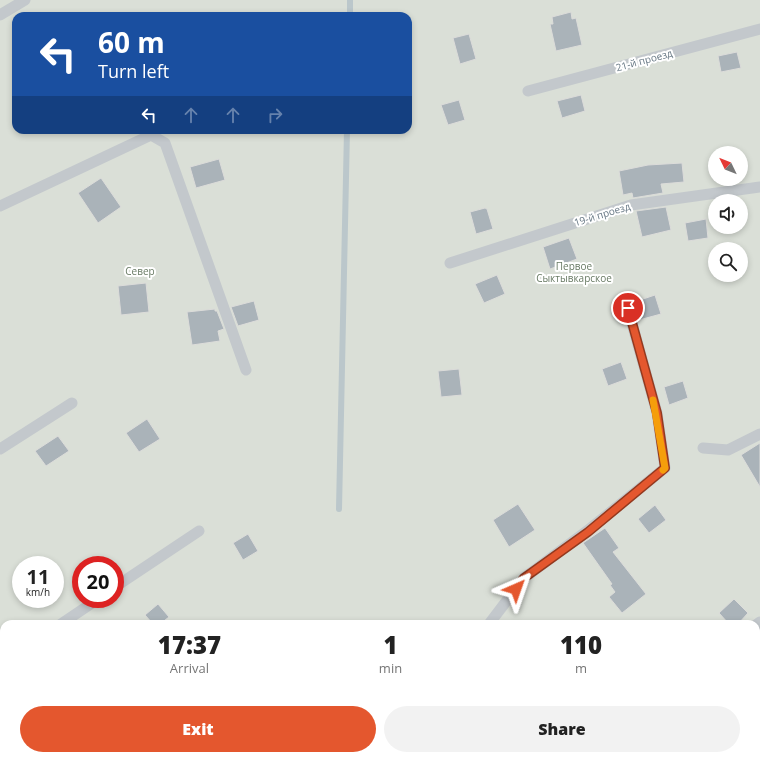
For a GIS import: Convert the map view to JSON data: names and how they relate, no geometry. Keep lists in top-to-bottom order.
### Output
{
  "streets": {
    "lane": ["21-й проезд", "19-й проезд"]
  },
  "parks": ["Первое Сыктывкарское", "Север"],
  "north": "top left",
  "page": {
    "turn": ["60 m", "Turn left"],
    "speed": "11 km/h",
    "limit": "20",
    "eta": [
      "17:37",
      "Arrival",
      "1",
      "min",
      "110",
      "m"
    ],
    "buttons": ["Exit", "Share"]
  }
}
